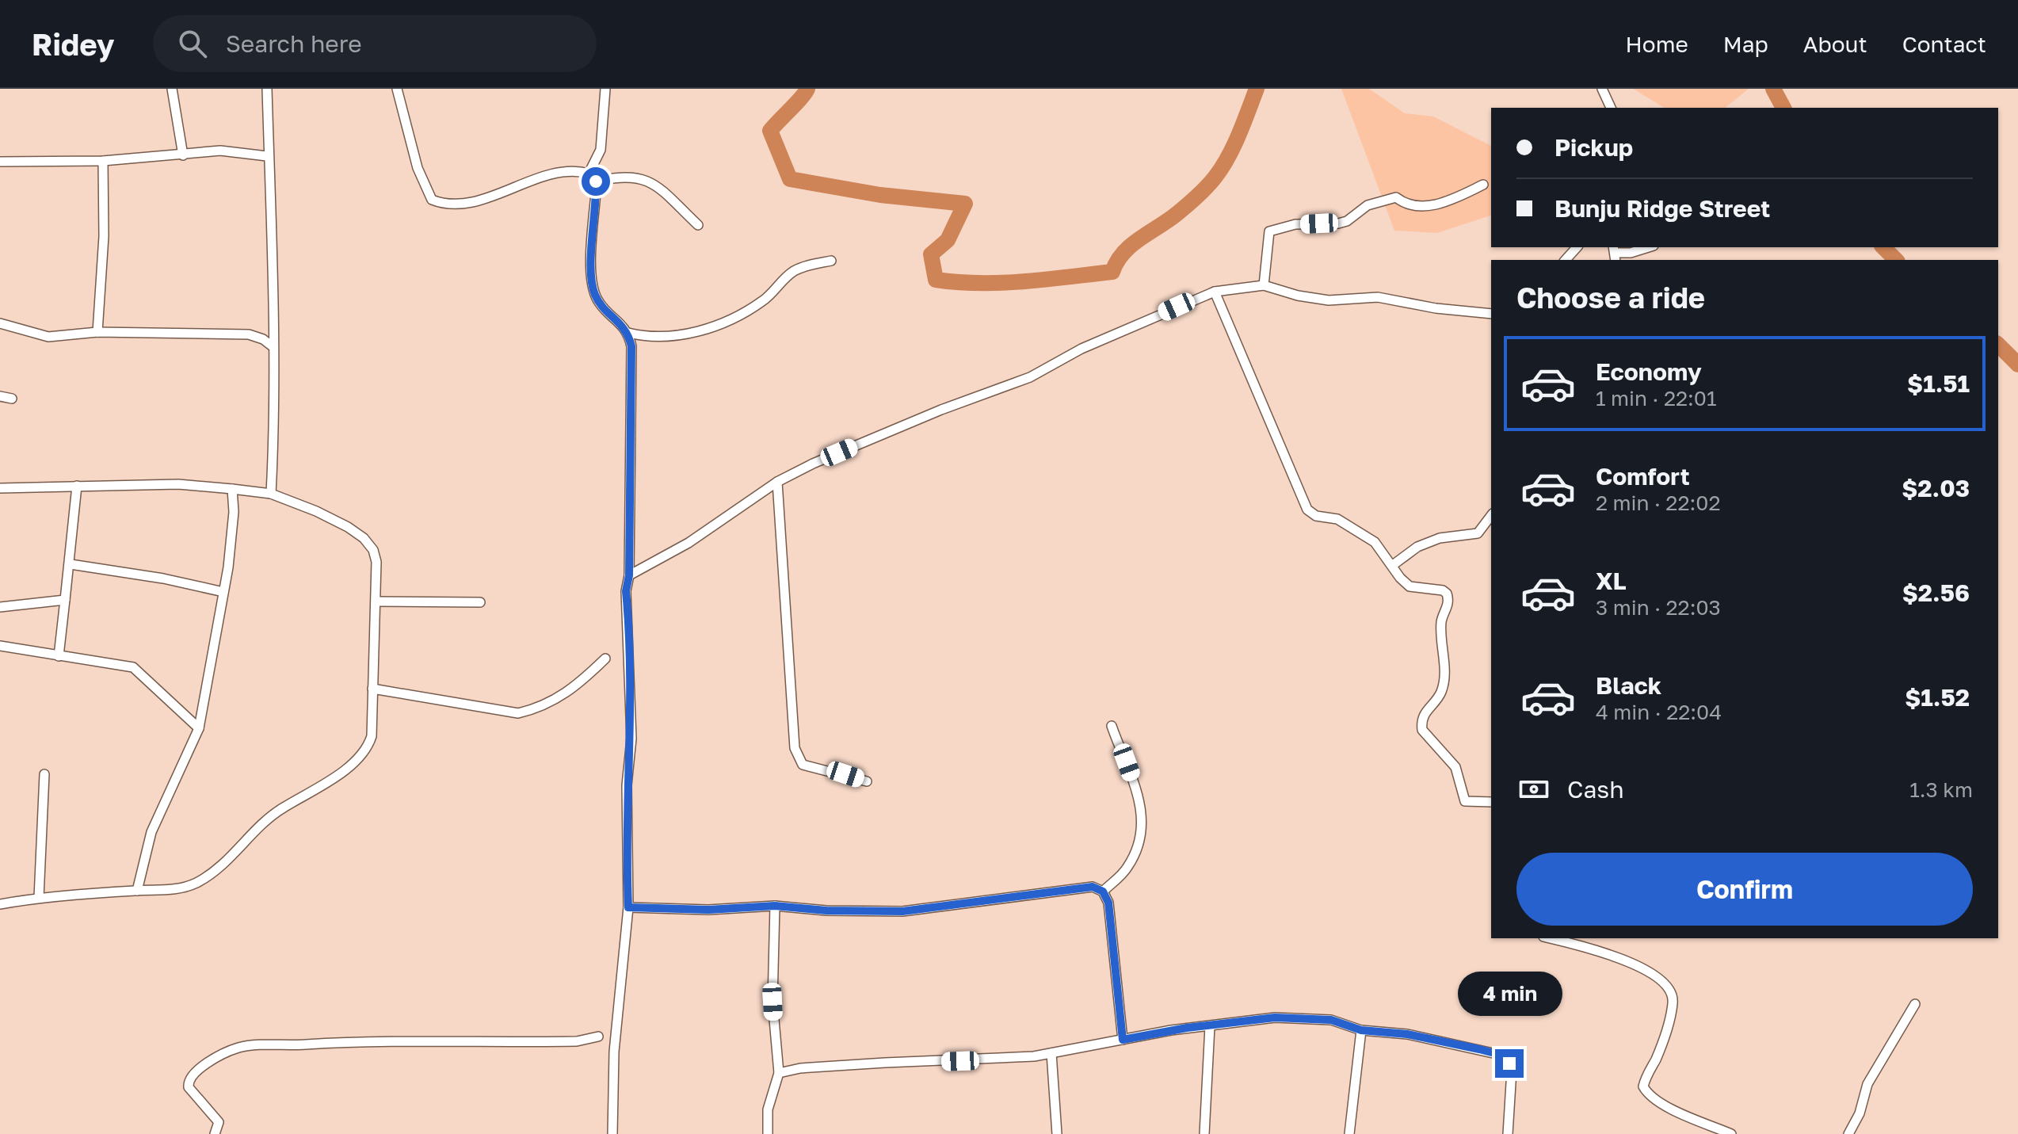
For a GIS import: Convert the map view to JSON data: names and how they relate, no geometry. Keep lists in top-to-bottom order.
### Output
{
  "page": {
    "header": "Ridey",
    "search": "Search here",
    "nav": [
      "Home",
      "Map",
      "About",
      "Contact"
    ],
    "banner": ["Pickup", "Bunju Ridge Street"],
    "heading": "Choose a ride",
    "list": [
      {
        "name": "Economy",
        "note": "1 min · 22:01",
        "value": "$1.51"
      },
      {
        "name": "Comfort",
        "note": "2 min · 22:02",
        "value": "$2.03"
      },
      {
        "name": "XL",
        "note": "3 min · 22:03",
        "value": "$2.56"
      },
      {
        "name": "Black",
        "note": "4 min · 22:04",
        "value": "$1.52"
      }
    ],
    "pay": ["Cash", "1.3 km"],
    "buttons": "Confirm",
    "bubble": "4 min"
  }
}
